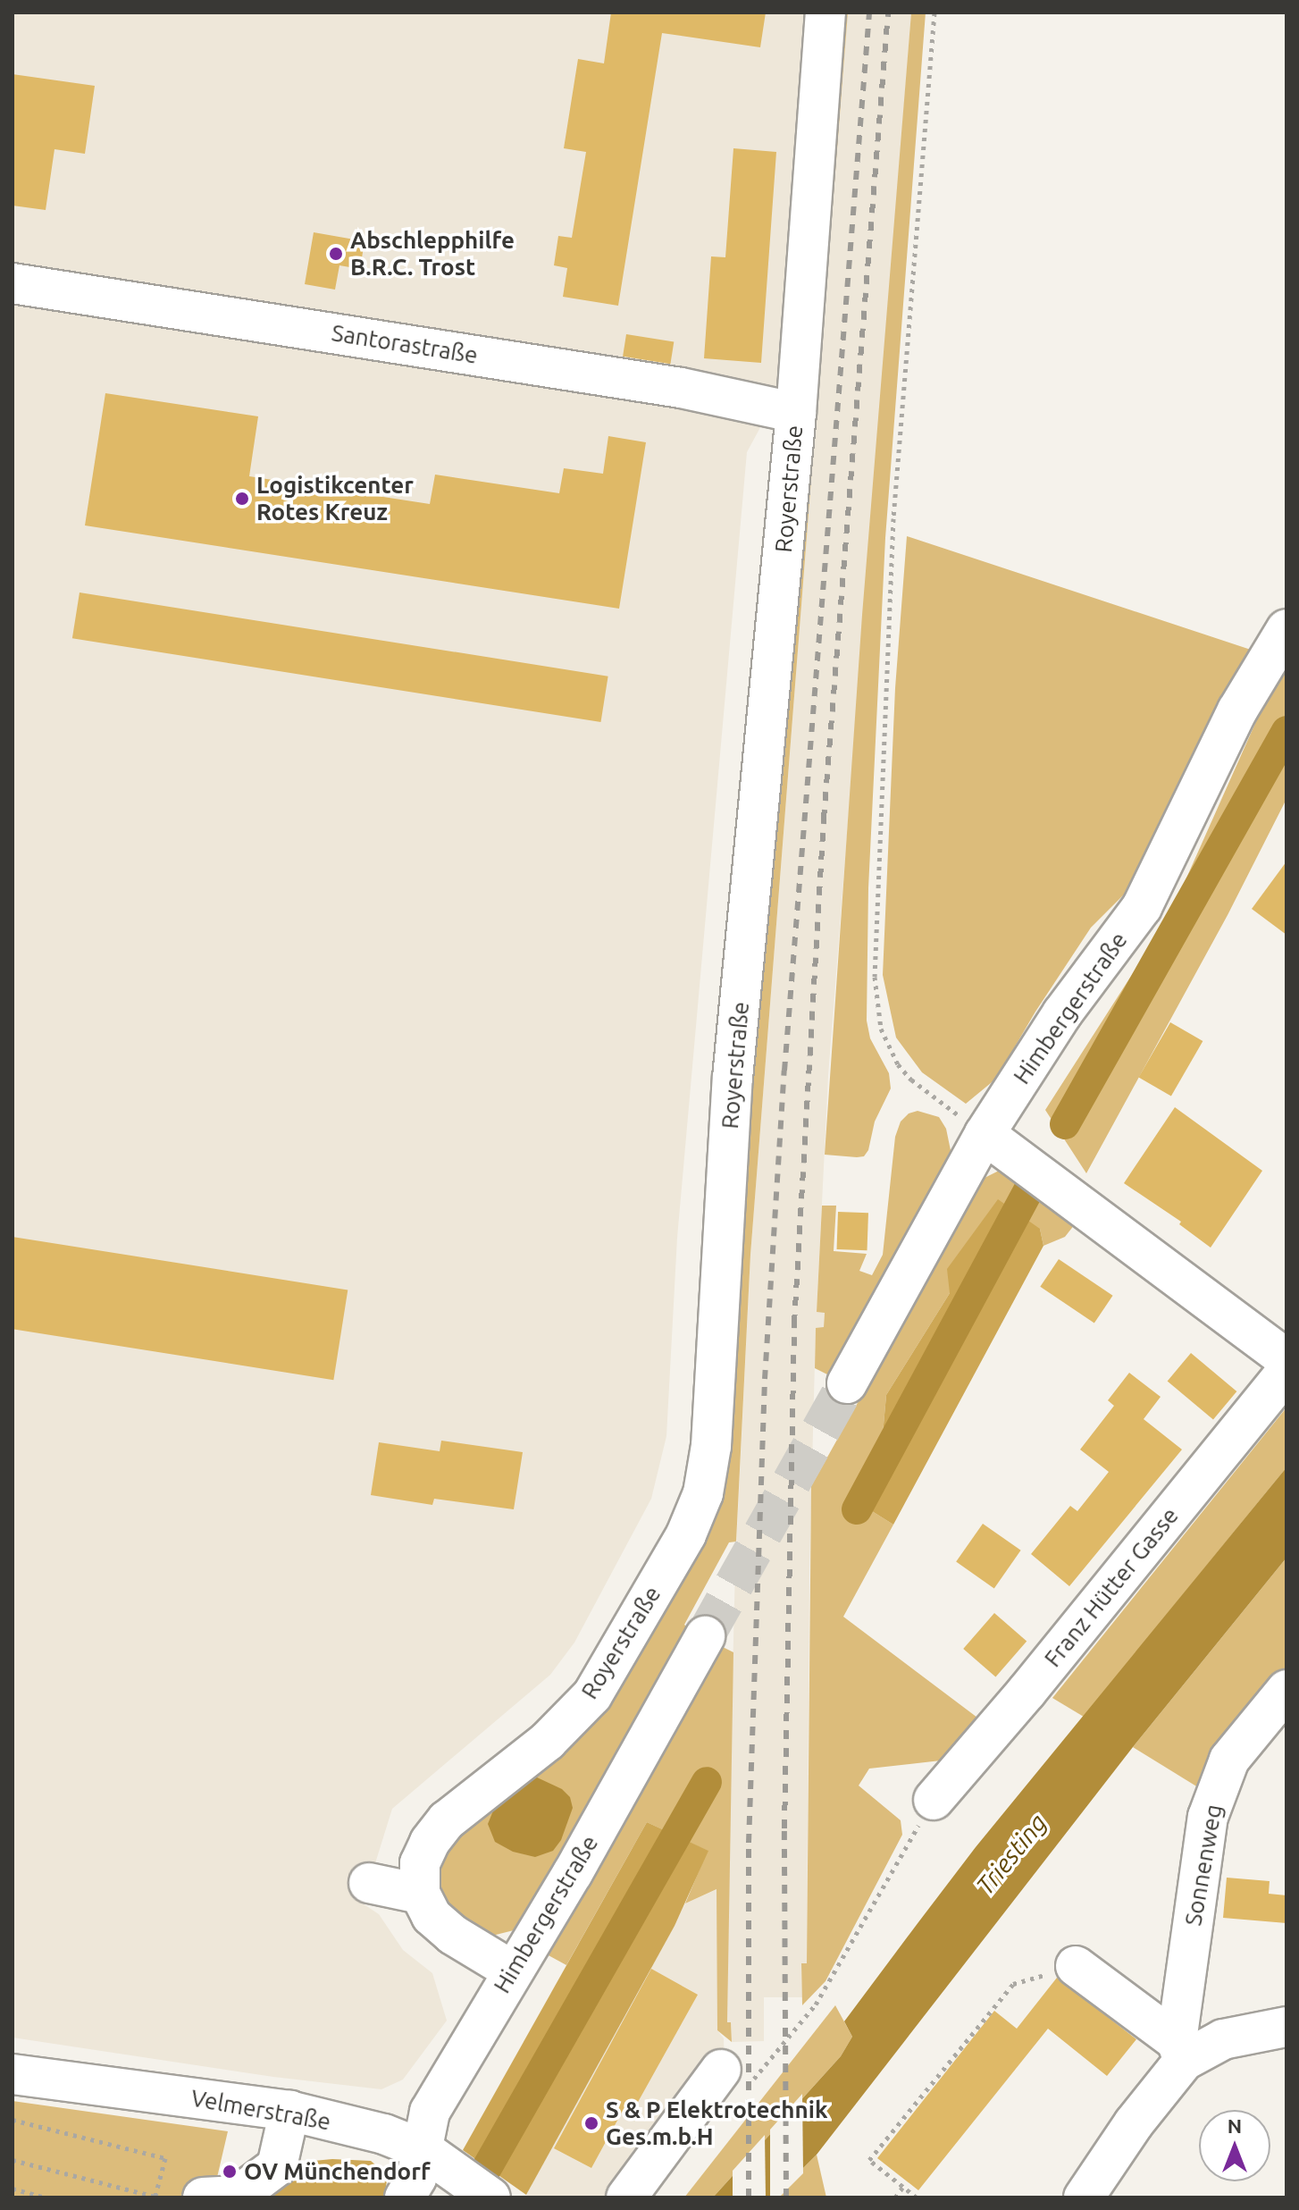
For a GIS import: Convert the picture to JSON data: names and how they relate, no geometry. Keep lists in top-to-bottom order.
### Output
{
  "streets": {
    "street": [
      "Santorastraße",
      "Royerstraße",
      "Himbergerstraße",
      "Franz Hütter Gasse",
      "Sonnenweg",
      "Velmerstraße"
    ]
  },
  "crossings": [
    ["Santorastraße", "Royerstraße"],
    ["Himbergerstraße", "Velmerstraße"]
  ],
  "water": ["Triesting"],
  "places": [
    "Abschlepphilfe B.R.C. Trost",
    "Logistikcenter Rotes Kreuz",
    "S & P Elektrotechnik Ges.m.b.H",
    "OV Münchendorf"
  ],
  "north": "top"
}
